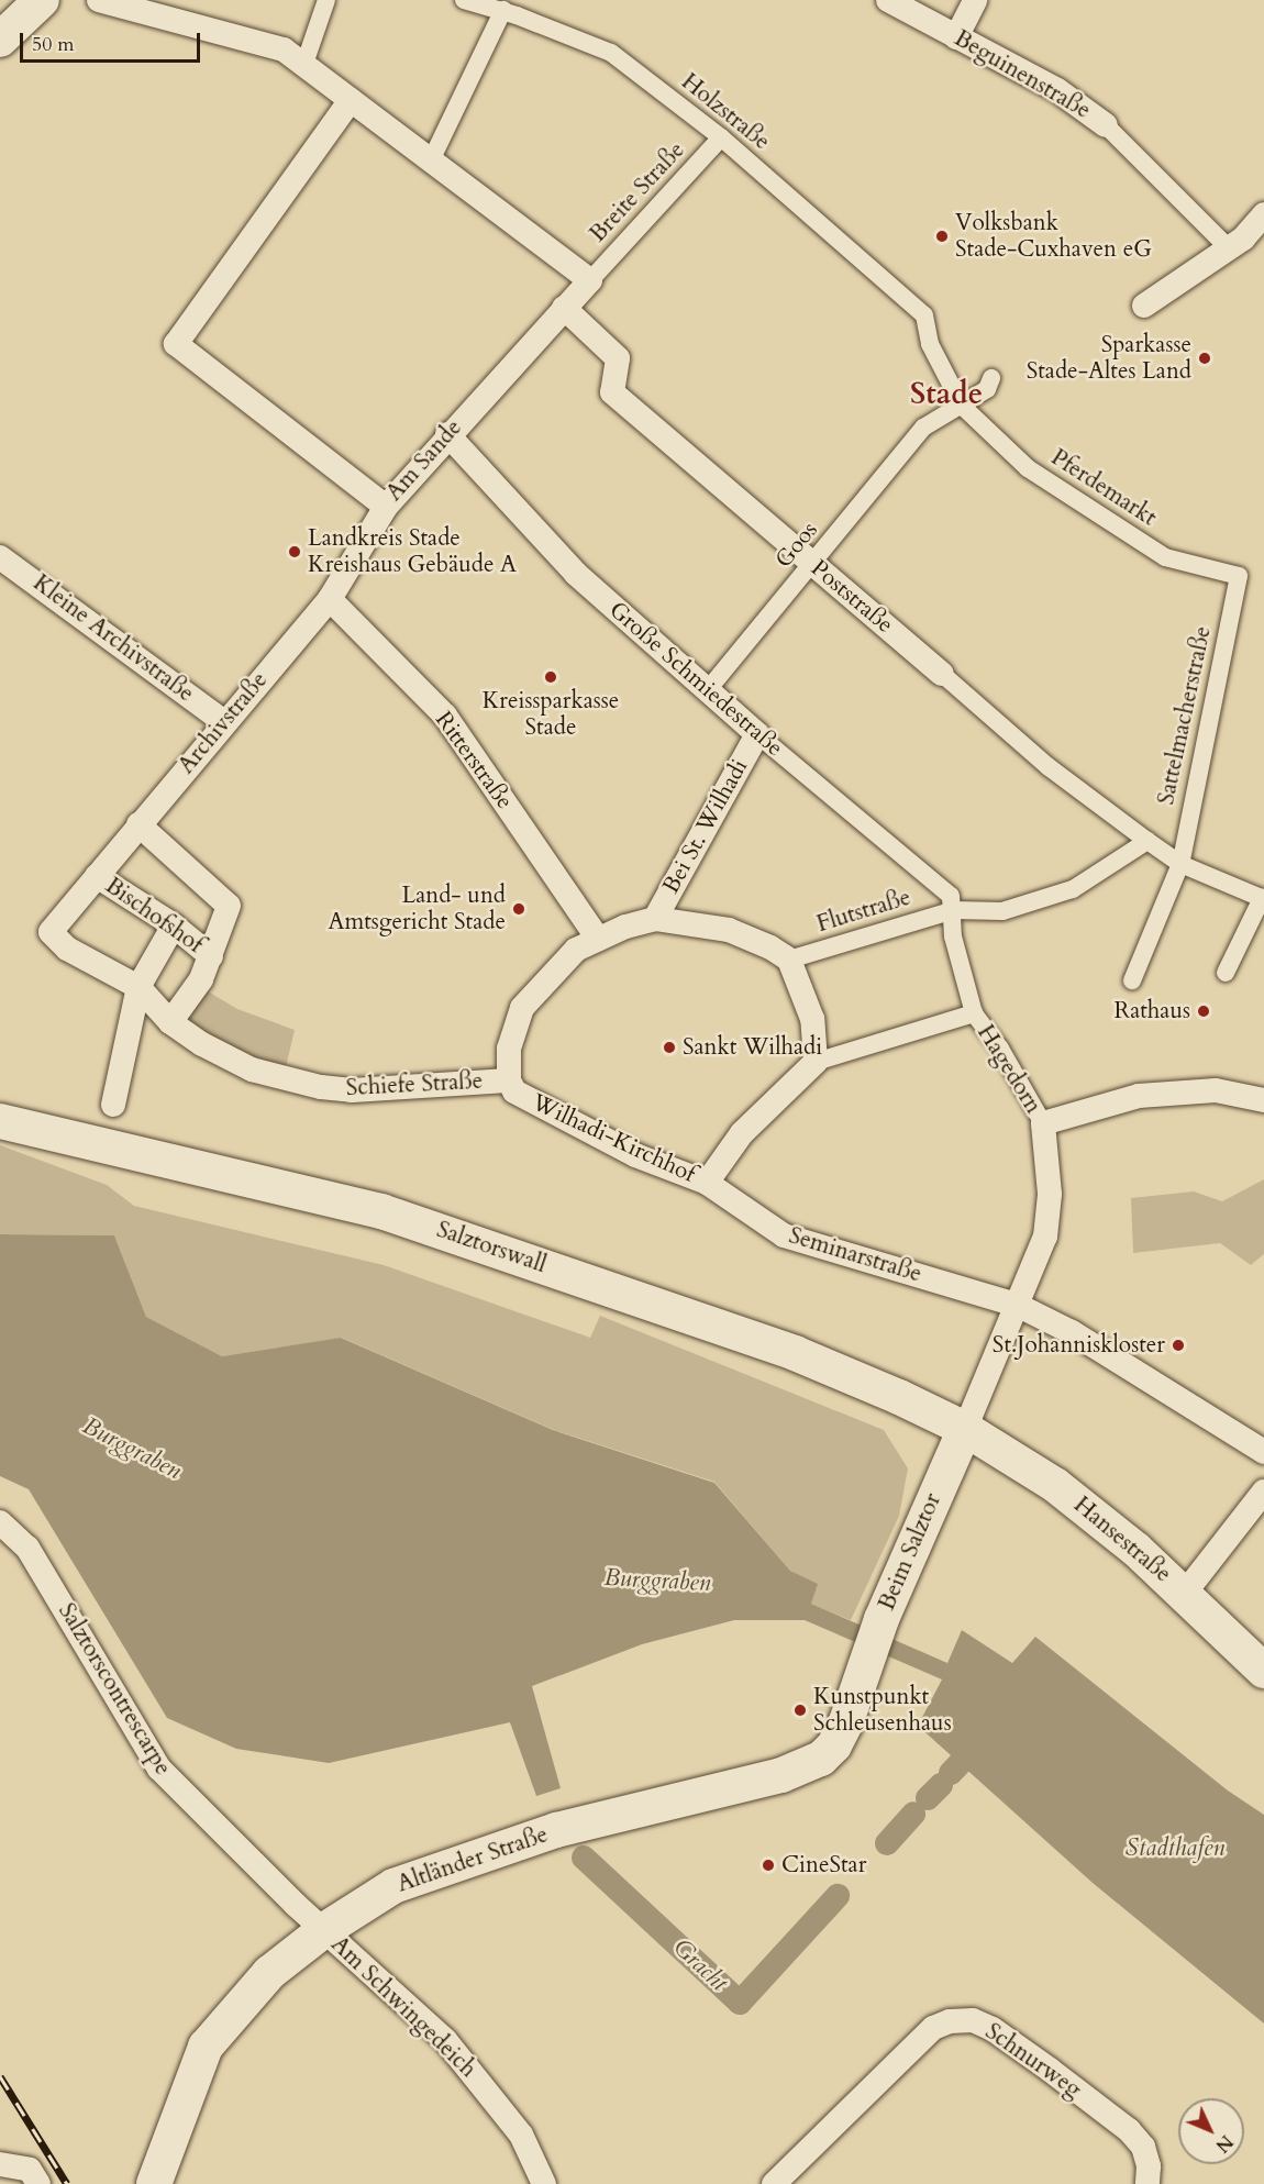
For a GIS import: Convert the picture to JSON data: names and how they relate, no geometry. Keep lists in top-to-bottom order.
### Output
{
  "streets": {
    "main road": [
      "Salztorswall",
      "Hansestraße",
      "Beim Salztor",
      "Altländer Straße"
    ],
    "street": [
      "Beguinenstraße",
      "Holzstraße",
      "Breite Straße",
      "Am Sande",
      "Pferdemarkt",
      "Goos",
      "Poststraße",
      "Kleine Archivstraße",
      "Große Schmiedestraße",
      "Sattelmacherstraße",
      "Archivstraße",
      "Ritterstraße",
      "Bei St. Wilhadi",
      "Flutstraße",
      "Bischofshof",
      "Hagedorn",
      "Schiefe Straße",
      "Wilhadi-Kirchhof",
      "Seminarstraße",
      "Salztorscontrescarpe",
      "Am Schwingedeich",
      "Schnurweg"
    ]
  },
  "crossings": [
    ["Holzstraße", "Breite Straße"],
    ["Holzstraße", "Pferdemarkt"],
    ["Breite Straße", "Am Sande"],
    ["Am Sande", "Poststraße"],
    ["Am Sande", "Große Schmiedestraße"],
    ["Am Sande", "Archivstraße"],
    ["Pferdemarkt", "Goos"],
    ["Pferdemarkt", "Sattelmacherstraße"],
    ["Goos", "Poststraße"],
    ["Goos", "Große Schmiedestraße"],
    ["Poststraße", "Sattelmacherstraße"],
    ["Poststraße", "Flutstraße"],
    ["Kleine Archivstraße", "Archivstraße"],
    ["Große Schmiedestraße", "Bei St. Wilhadi"],
    ["Große Schmiedestraße", "Flutstraße"],
    ["Große Schmiedestraße", "Hagedorn"],
    ["Archivstraße", "Ritterstraße"],
    ["Archivstraße", "Bischofshof"],
    ["Archivstraße", "Schiefe Straße"],
    ["Ritterstraße", "Wilhadi-Kirchhof"],
    ["Bei St. Wilhadi", "Wilhadi-Kirchhof"],
    ["Flutstraße", "Hagedorn"],
    ["Flutstraße", "Wilhadi-Kirchhof"],
    ["Bischofshof", "Schiefe Straße"],
    ["Hagedorn", "Seminarstraße"],
    ["Hagedorn", "Beim Salztor"],
    ["Schiefe Straße", "Wilhadi-Kirchhof"],
    ["Wilhadi-Kirchhof", "Seminarstraße"],
    ["Salztorswall", "Hansestraße"],
    ["Salztorswall", "Beim Salztor"],
    ["Seminarstraße", "Beim Salztor"],
    ["Hansestraße", "Beim Salztor"],
    ["Beim Salztor", "Altländer Straße"],
    ["Salztorscontrescarpe", "Altländer Straße"],
    ["Salztorscontrescarpe", "Am Schwingedeich"],
    ["Altländer Straße", "Am Schwingedeich"]
  ],
  "districts": ["Stade"],
  "water": ["Burggraben", "Stadthafen", "Gracht"],
  "places": [
    "Volksbank Stade-Cuxhaven eG",
    "Sparkasse Stade-Altes Land",
    "Landkreis Stade Kreishaus Gebäude A",
    "Kreissparkasse Stade",
    "Land- und Amtsgericht Stade",
    "Rathaus",
    "Sankt Wilhadi",
    "St.Johanniskloster",
    "Kunstpunkt Schleusenhaus",
    "CineStar"
  ],
  "scale_bar": "50 m",
  "north": "bottom right"
}
